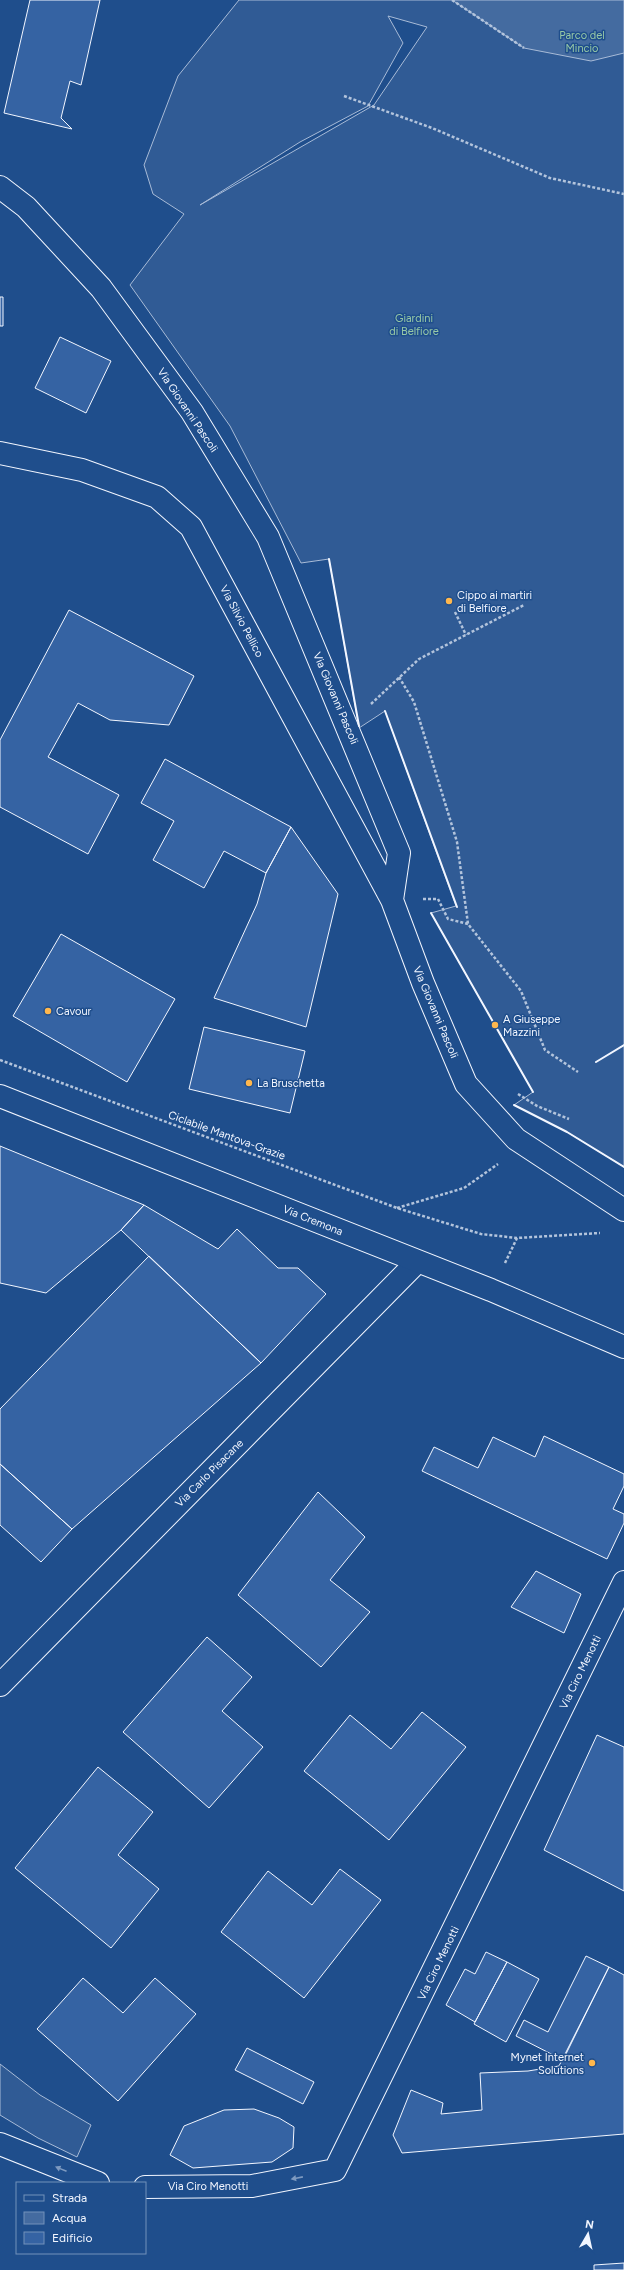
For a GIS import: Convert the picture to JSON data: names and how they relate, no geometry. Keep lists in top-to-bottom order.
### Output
{
  "streets": {
    "street": [
      "Via Giovanni Pascoli",
      "Via Silvio Pellico",
      "Via Cremona",
      "Via Carlo Pisacane",
      "Via Ciro Menotti"
    ],
    "path": ["Ciclabile Mantova-Grazie"]
  },
  "crossings": [
    ["Via Giovanni Pascoli", "Via Silvio Pellico"],
    ["Via Cremona", "Via Carlo Pisacane"]
  ],
  "one_way": ["Via Ciro Menotti"],
  "parks": ["Parco del Mincio", "Giardini di Belfiore"],
  "places": [
    "Cippo ai martiri di Belfiore",
    "Cavour",
    "A Giuseppe Mazzini",
    "La Bruschetta",
    "Mynet Internet Solutions"
  ],
  "legend": ["Strada", "Acqua", "Edificio"],
  "north": "top"
}
